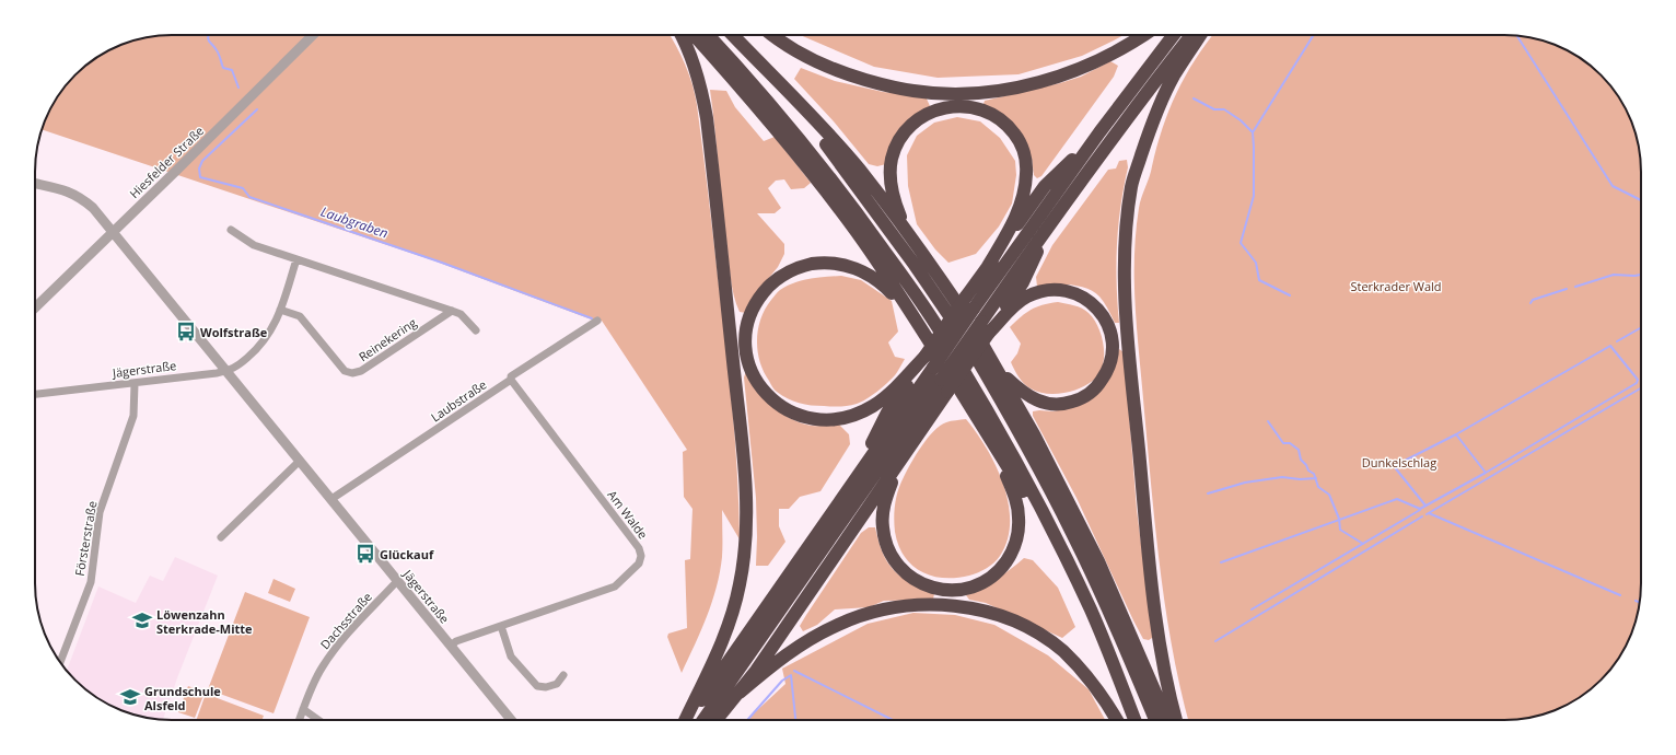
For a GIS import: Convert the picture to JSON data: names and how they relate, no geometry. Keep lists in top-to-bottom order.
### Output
{
  "streets": {
    "street": [
      "Hiesfelder Straße",
      "Reinekering",
      "Jägerstraße",
      "Laubstraße",
      "Am Walde",
      "Försterstraße",
      "Dachsstraße"
    ]
  },
  "crossings": [
    ["Jägerstraße", "Laubstraße"],
    ["Jägerstraße", "Am Walde"],
    ["Jägerstraße", "Försterstraße"],
    ["Jägerstraße", "Dachsstraße"],
    ["Laubstraße", "Am Walde"]
  ],
  "water": ["Laubgraben"],
  "parks": ["Sterkrader Wald", "Dunkelschlag"],
  "places": {
    "bus stop": ["Wolfstraße", "Glückauf"],
    "school or university": ["Löwenzahn Sterkrade-Mitte", "Grundschule Alsfeld"]
  }
}
